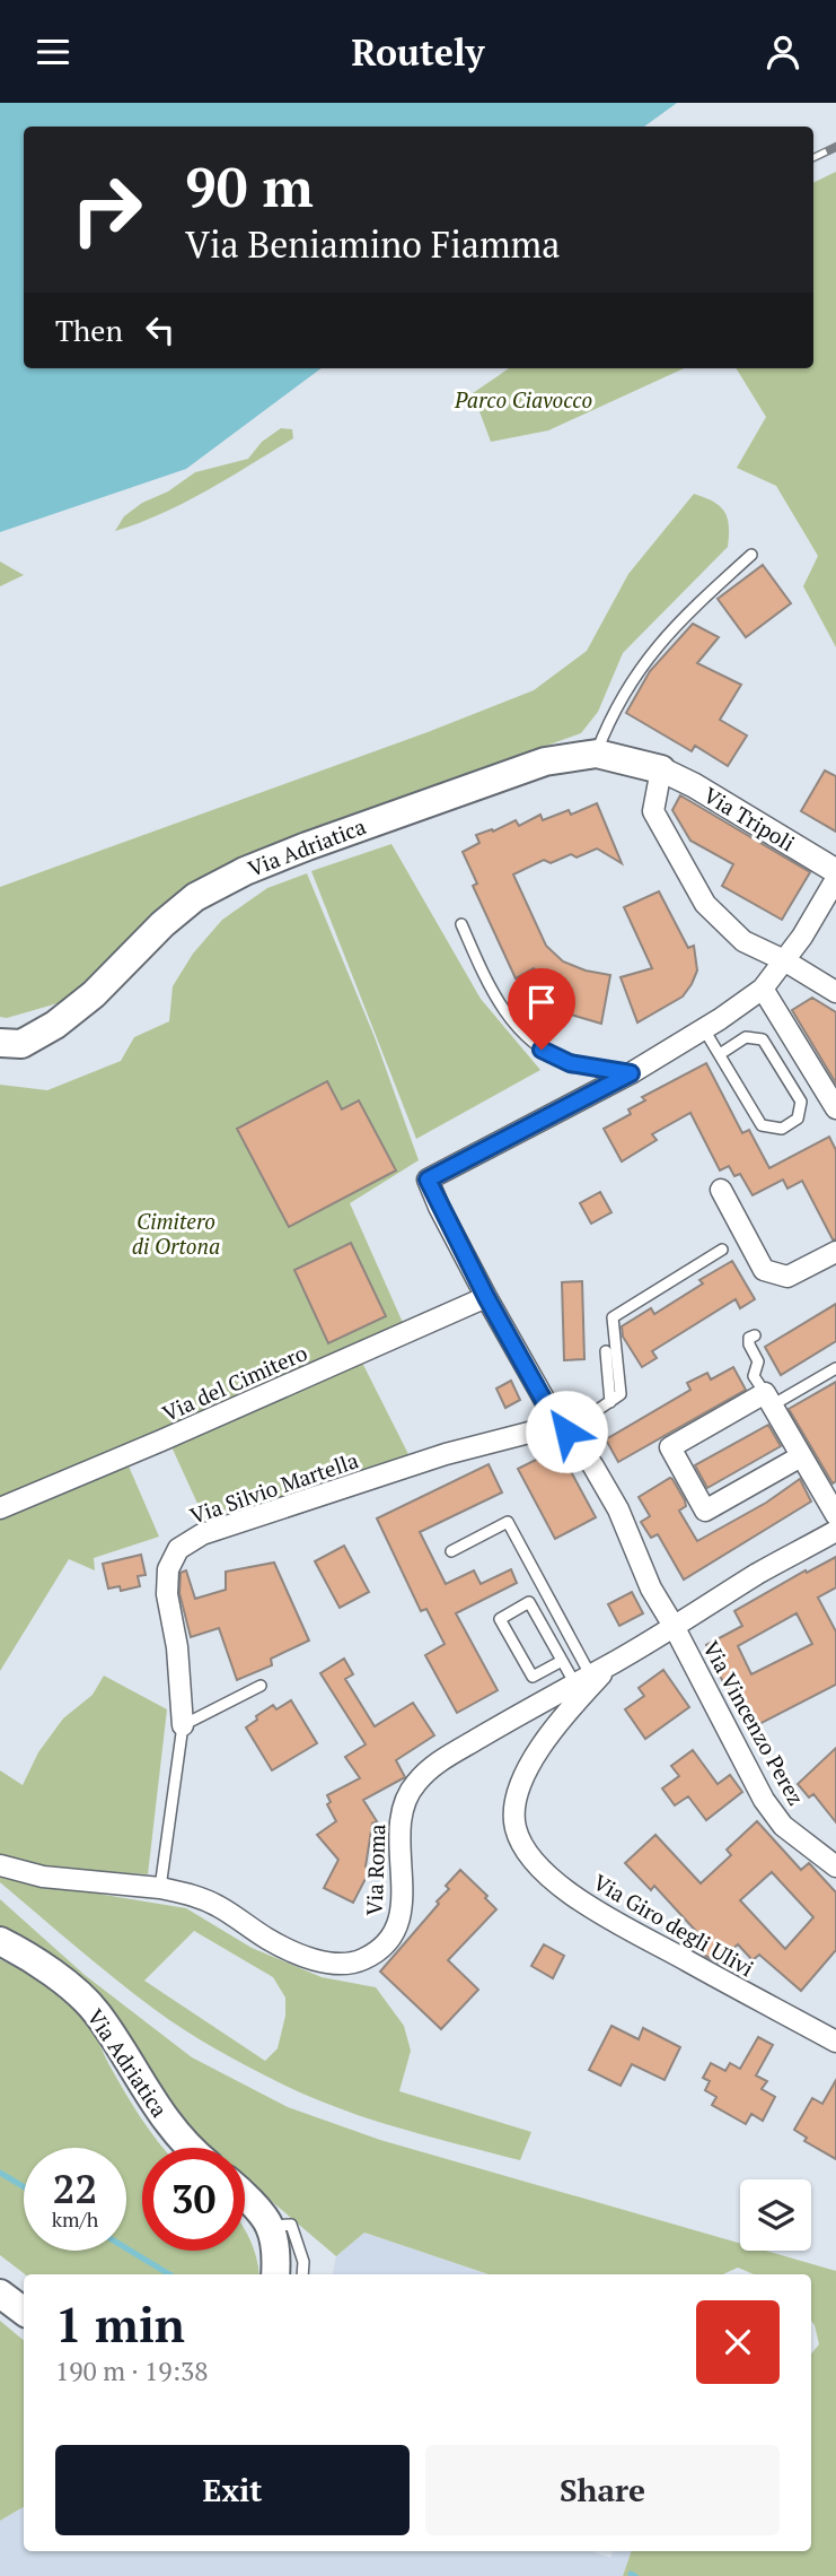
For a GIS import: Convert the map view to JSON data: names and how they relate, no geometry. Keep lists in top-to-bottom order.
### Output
{
  "streets": {
    "main road": ["Via Adriatica"],
    "street": [
      "Via Tripoli",
      "Via del Cimitero",
      "Via Silvio Martella",
      "Via Vincenzo Perez",
      "Via Roma",
      "Via Giro degli Ulivi"
    ]
  },
  "crossings": [
    ["Via Tripoli", "Via Adriatica"],
    ["Via Vincenzo Perez", "Via Roma"],
    ["Via Roma", "Via Giro degli Ulivi"]
  ],
  "parks": ["Parco Ciavocco", "Cimitero di Ortona"],
  "page": {
    "header": "Routely",
    "turn": ["90 m", "Via Beniamino Fiamma"],
    "then": "Then",
    "speed": "22 km/h",
    "limit": "30",
    "heading": ["1 min", "190 m · 19:38"],
    "buttons": ["Exit", "Share"]
  }
}
